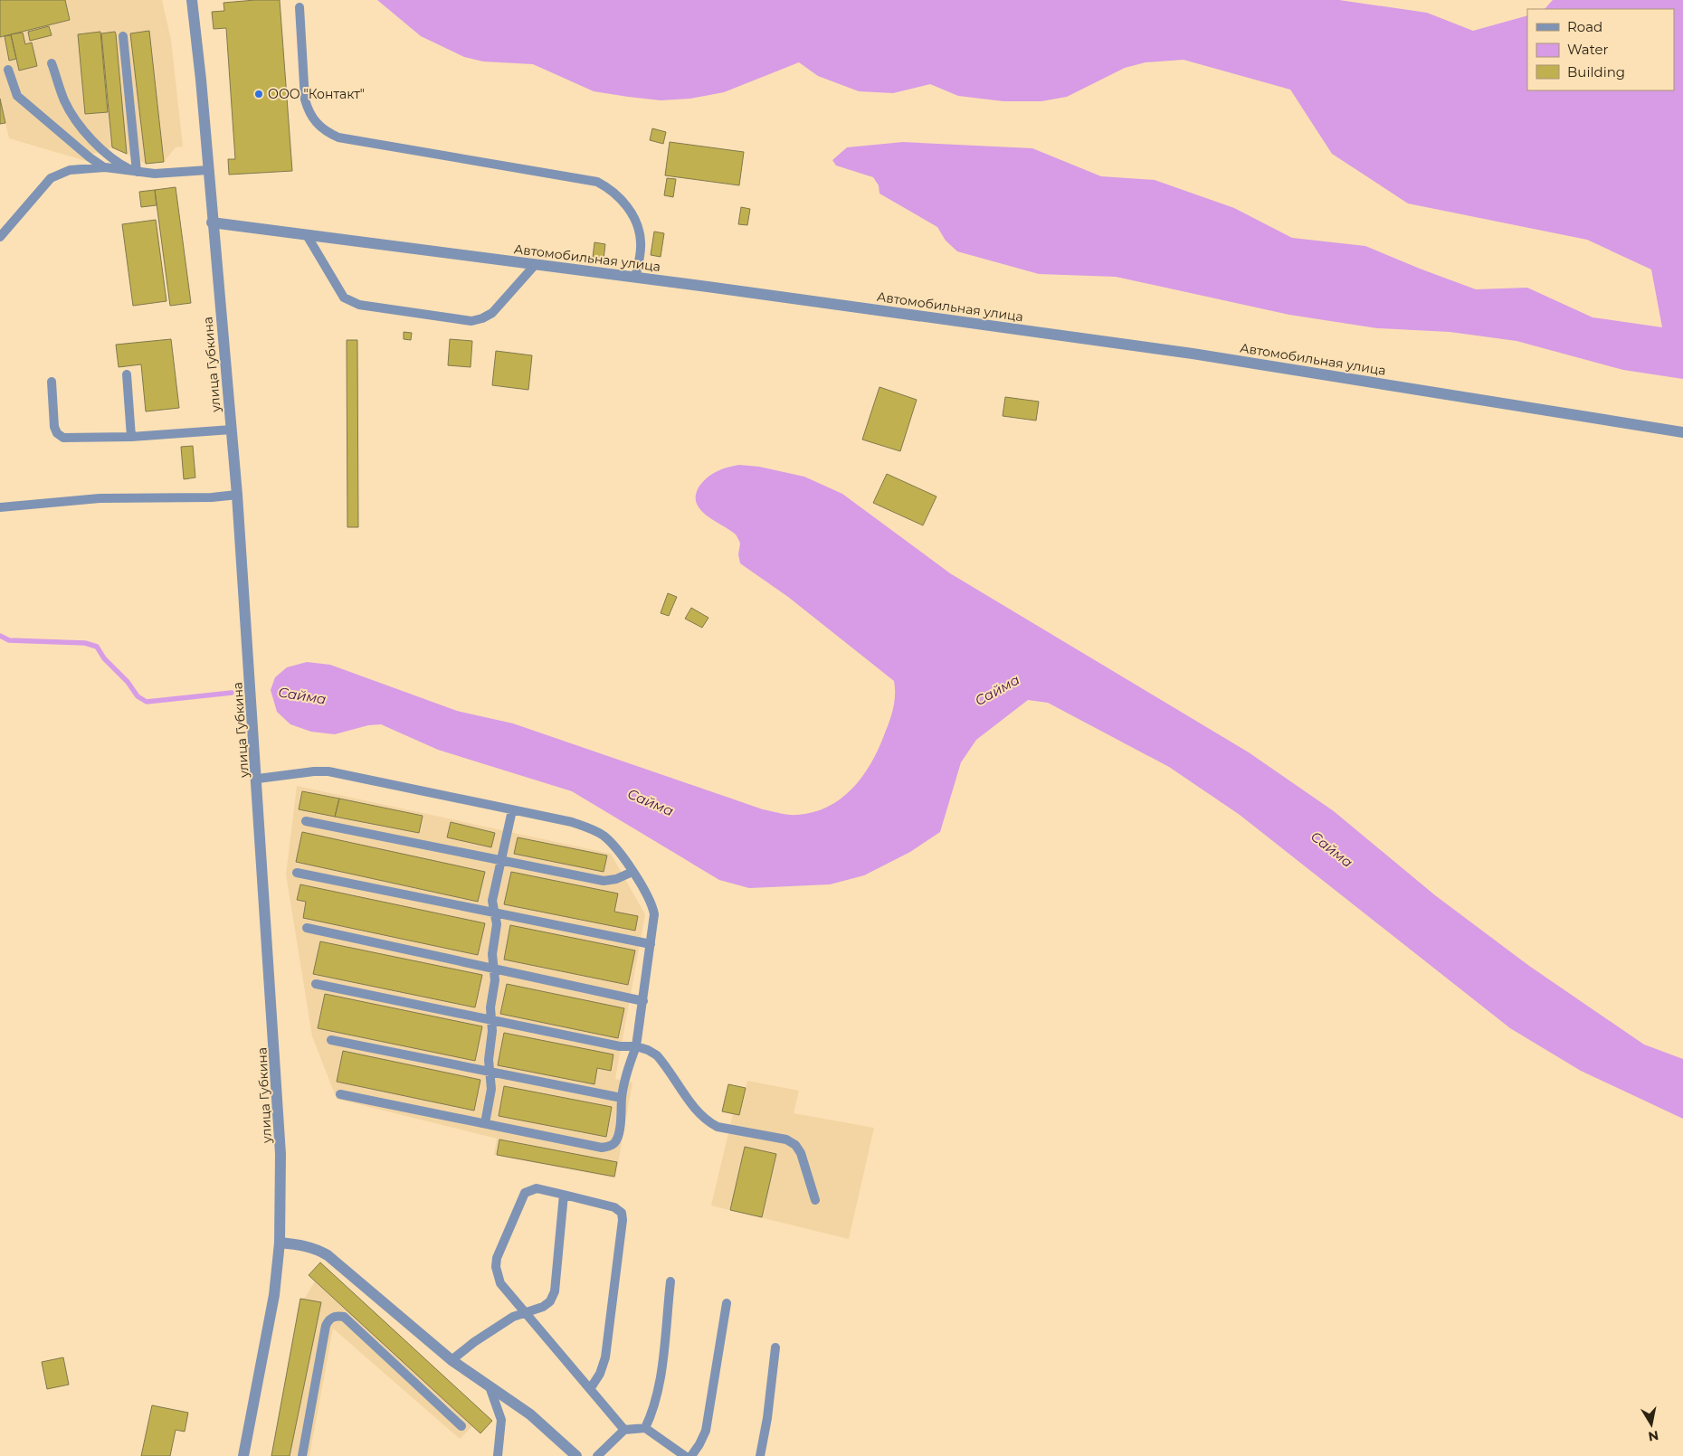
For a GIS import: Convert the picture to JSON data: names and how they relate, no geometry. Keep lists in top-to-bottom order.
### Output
{
  "streets": {
    "street": ["Автомобильная улица", "улица Губкина"]
  },
  "crossings": [
    ["Автомобильная улица", "улица Губкина"]
  ],
  "water": ["Сайма"],
  "places": ["ООО \"Контакт\""],
  "legend": ["Road", "Water", "Building"],
  "north": "bottom"
}
